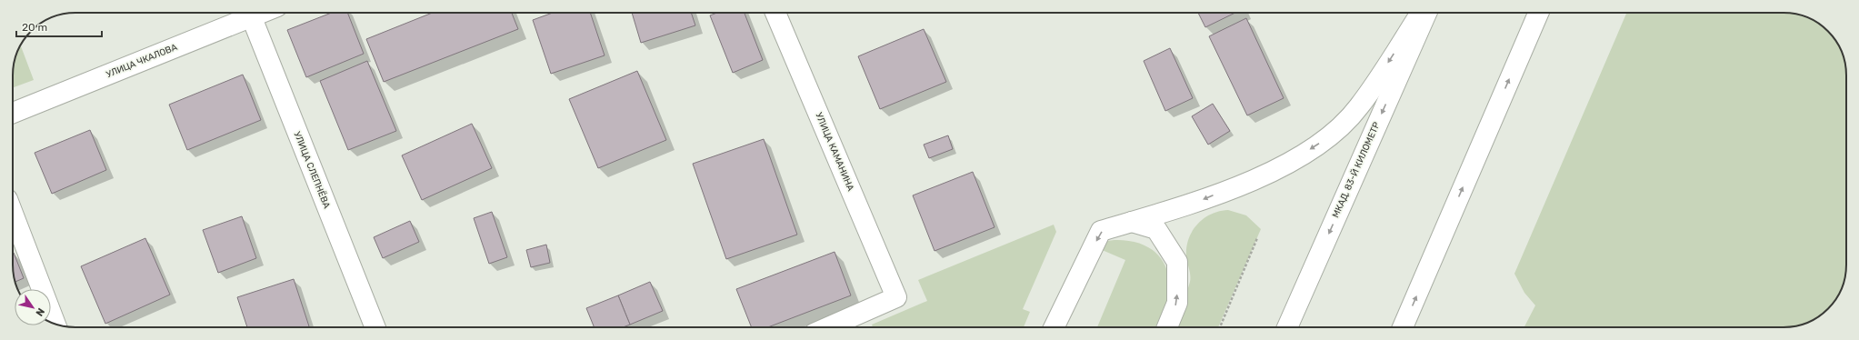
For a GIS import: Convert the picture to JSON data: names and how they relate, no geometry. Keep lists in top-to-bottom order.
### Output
{
  "streets": {
    "main road": [
      "УЛИЦА ЧКАЛОВА",
      "УЛИЦА КАМАНИНА",
      "УЛИЦА СЛЕПНЁВА",
      "МКАД, 83-Й КИЛОМЕТР"
    ]
  },
  "scale_bar": "20 m",
  "north": "bottom right"
}
